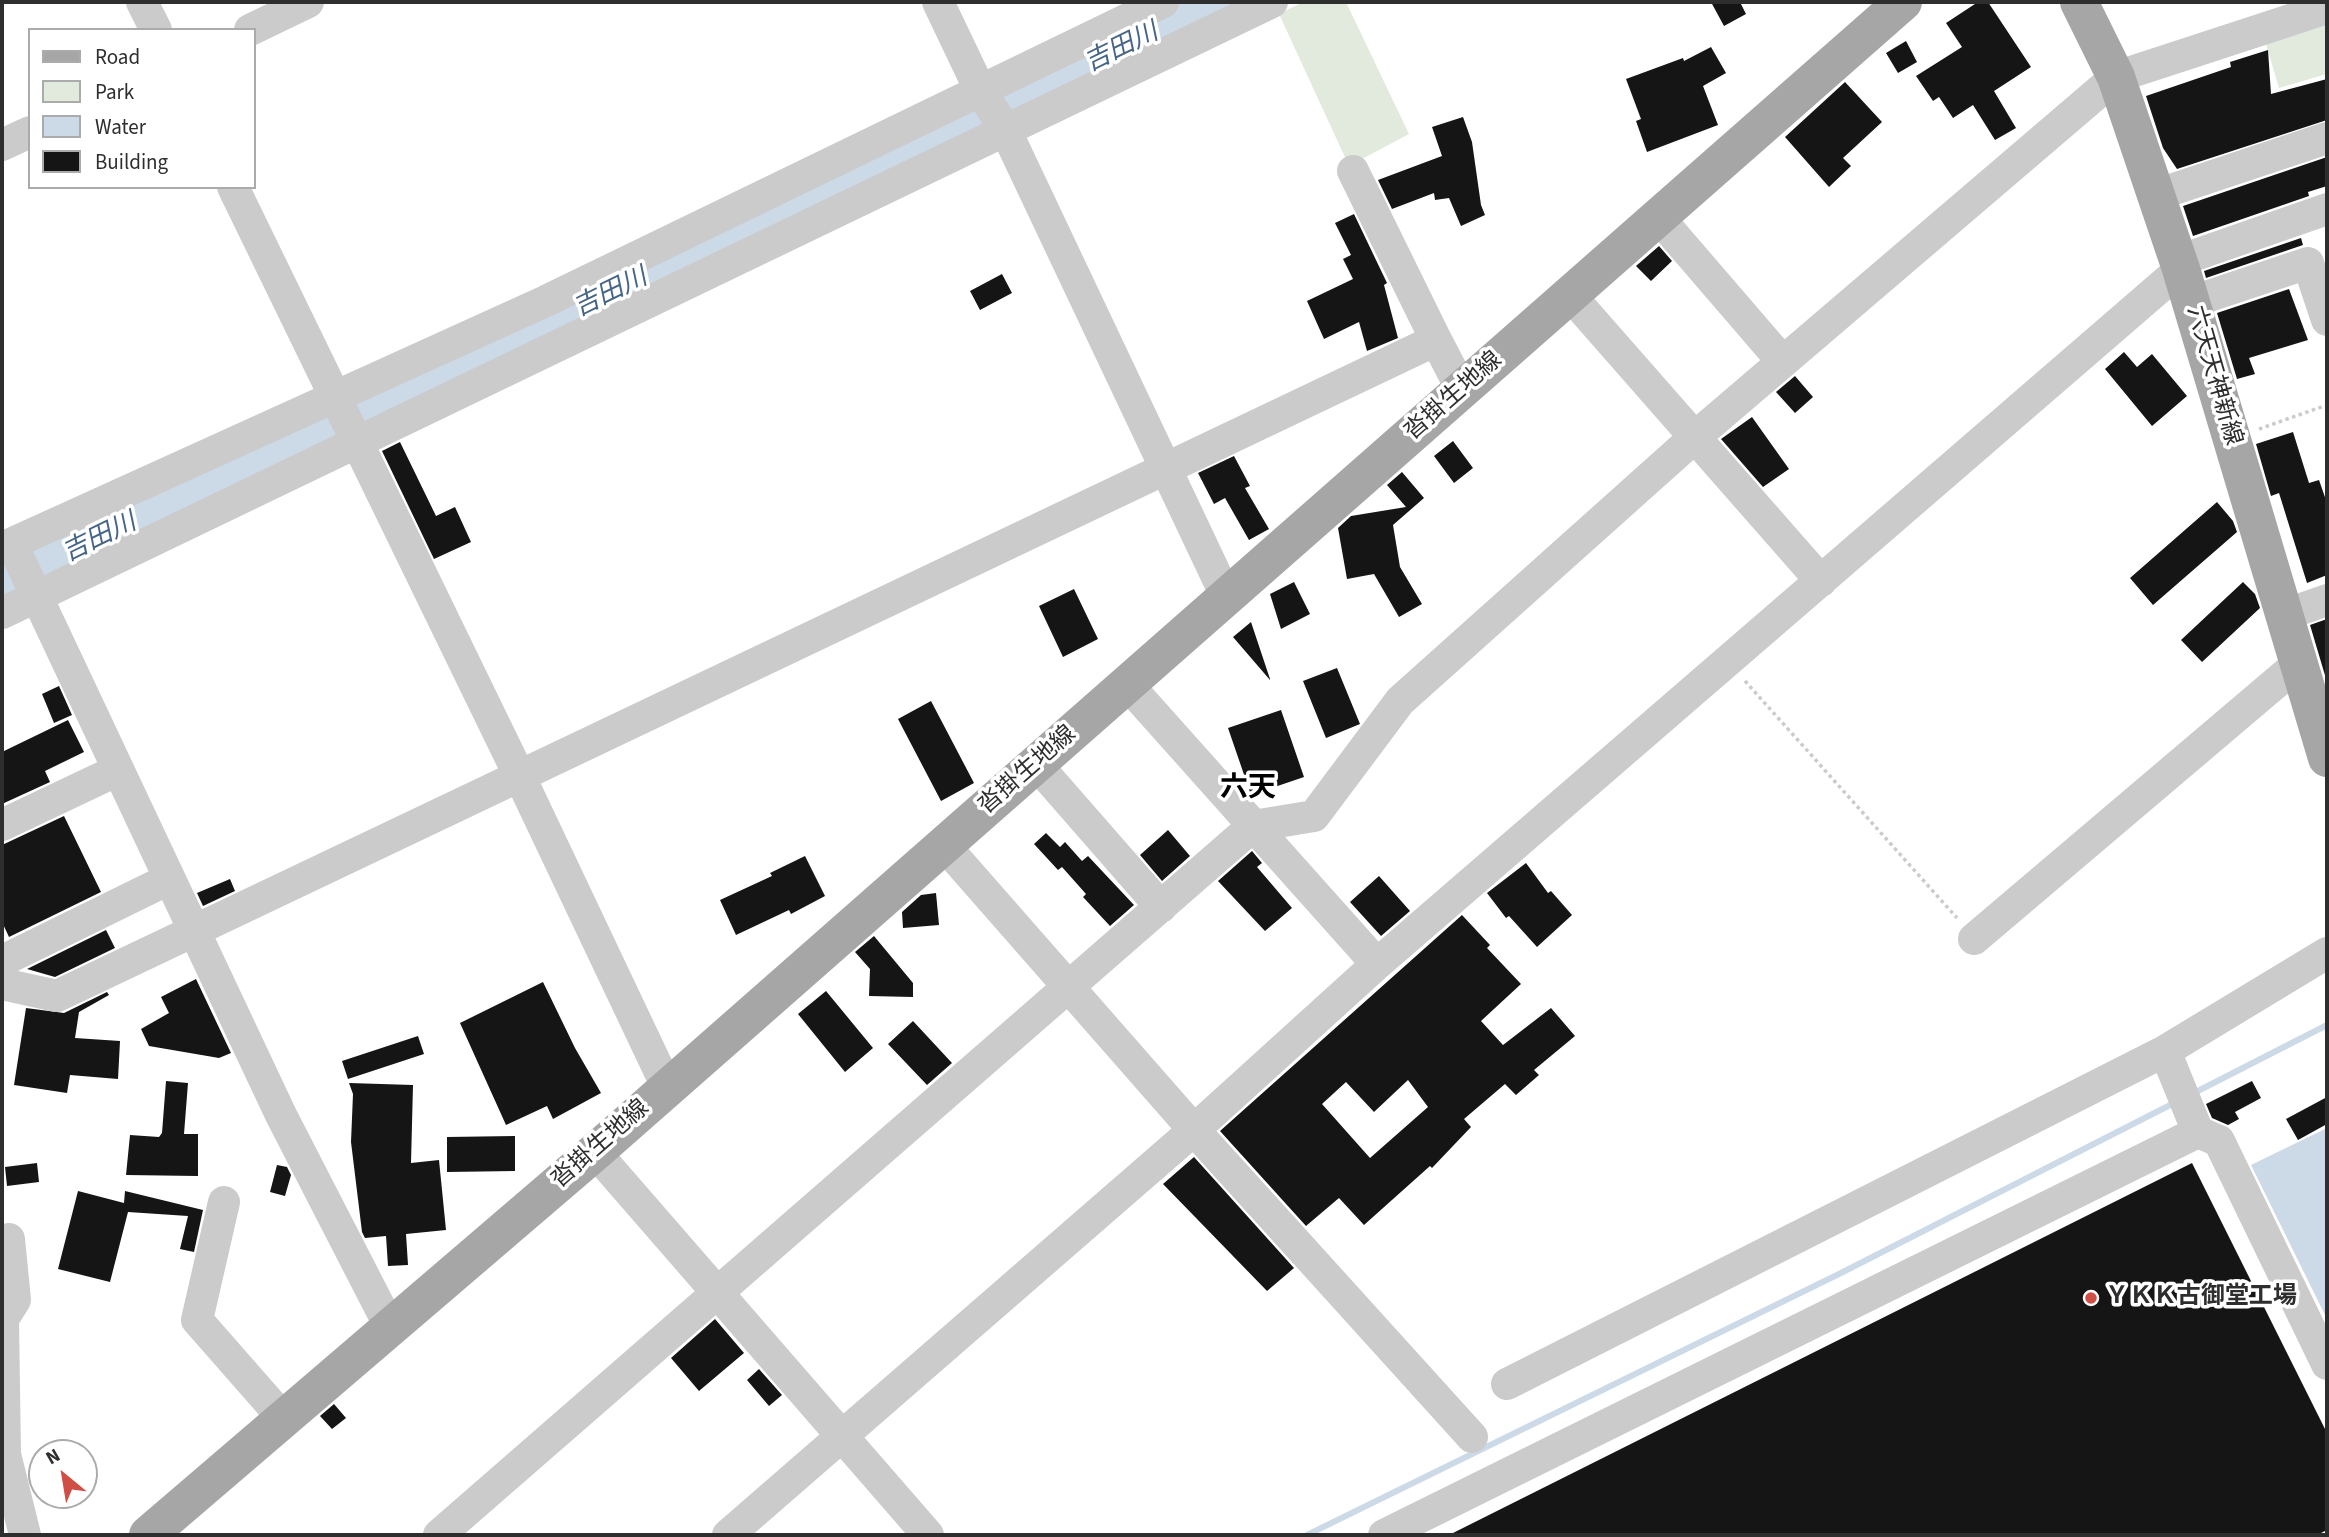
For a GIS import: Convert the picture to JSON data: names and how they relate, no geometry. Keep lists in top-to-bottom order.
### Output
{
  "streets": {
    "main road": ["六天天神新線", "沓掛生地線"]
  },
  "districts": ["六天"],
  "water": ["吉田川"],
  "places": ["ＹＫＫ古御堂工場"],
  "legend": [
    "Road",
    "Park",
    "Water",
    "Building"
  ],
  "north": "top left"
}
